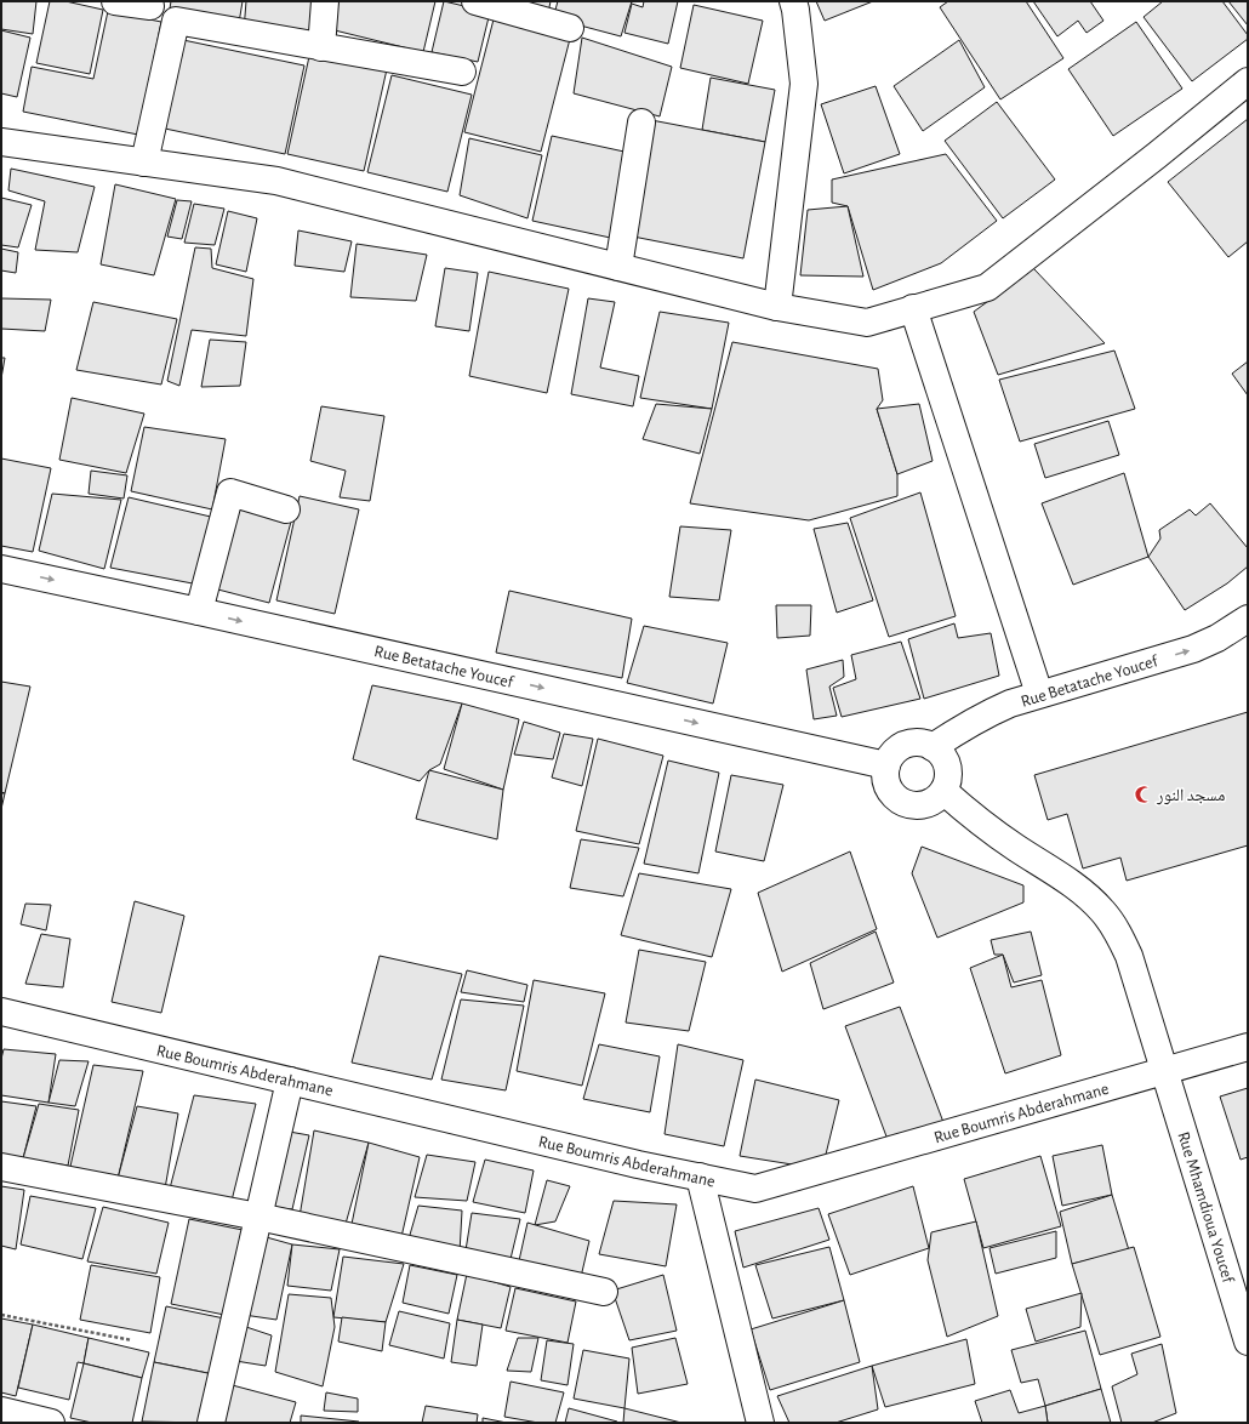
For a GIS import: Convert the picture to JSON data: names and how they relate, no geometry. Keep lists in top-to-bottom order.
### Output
{
  "streets": {
    "street": ["Rue Betatache Youcef", "Rue Boumris Abderahmane", "Rue Mhamdioua Youcef"]
  },
  "crossings": [
    ["Rue Betatache Youcef", "Rue Mhamdioua Youcef"],
    ["Rue Boumris Abderahmane", "Rue Mhamdioua Youcef"]
  ],
  "one_way": ["Rue Betatache Youcef"],
  "places": {
    "mosque": ["مسجد النور"]
  }
}
